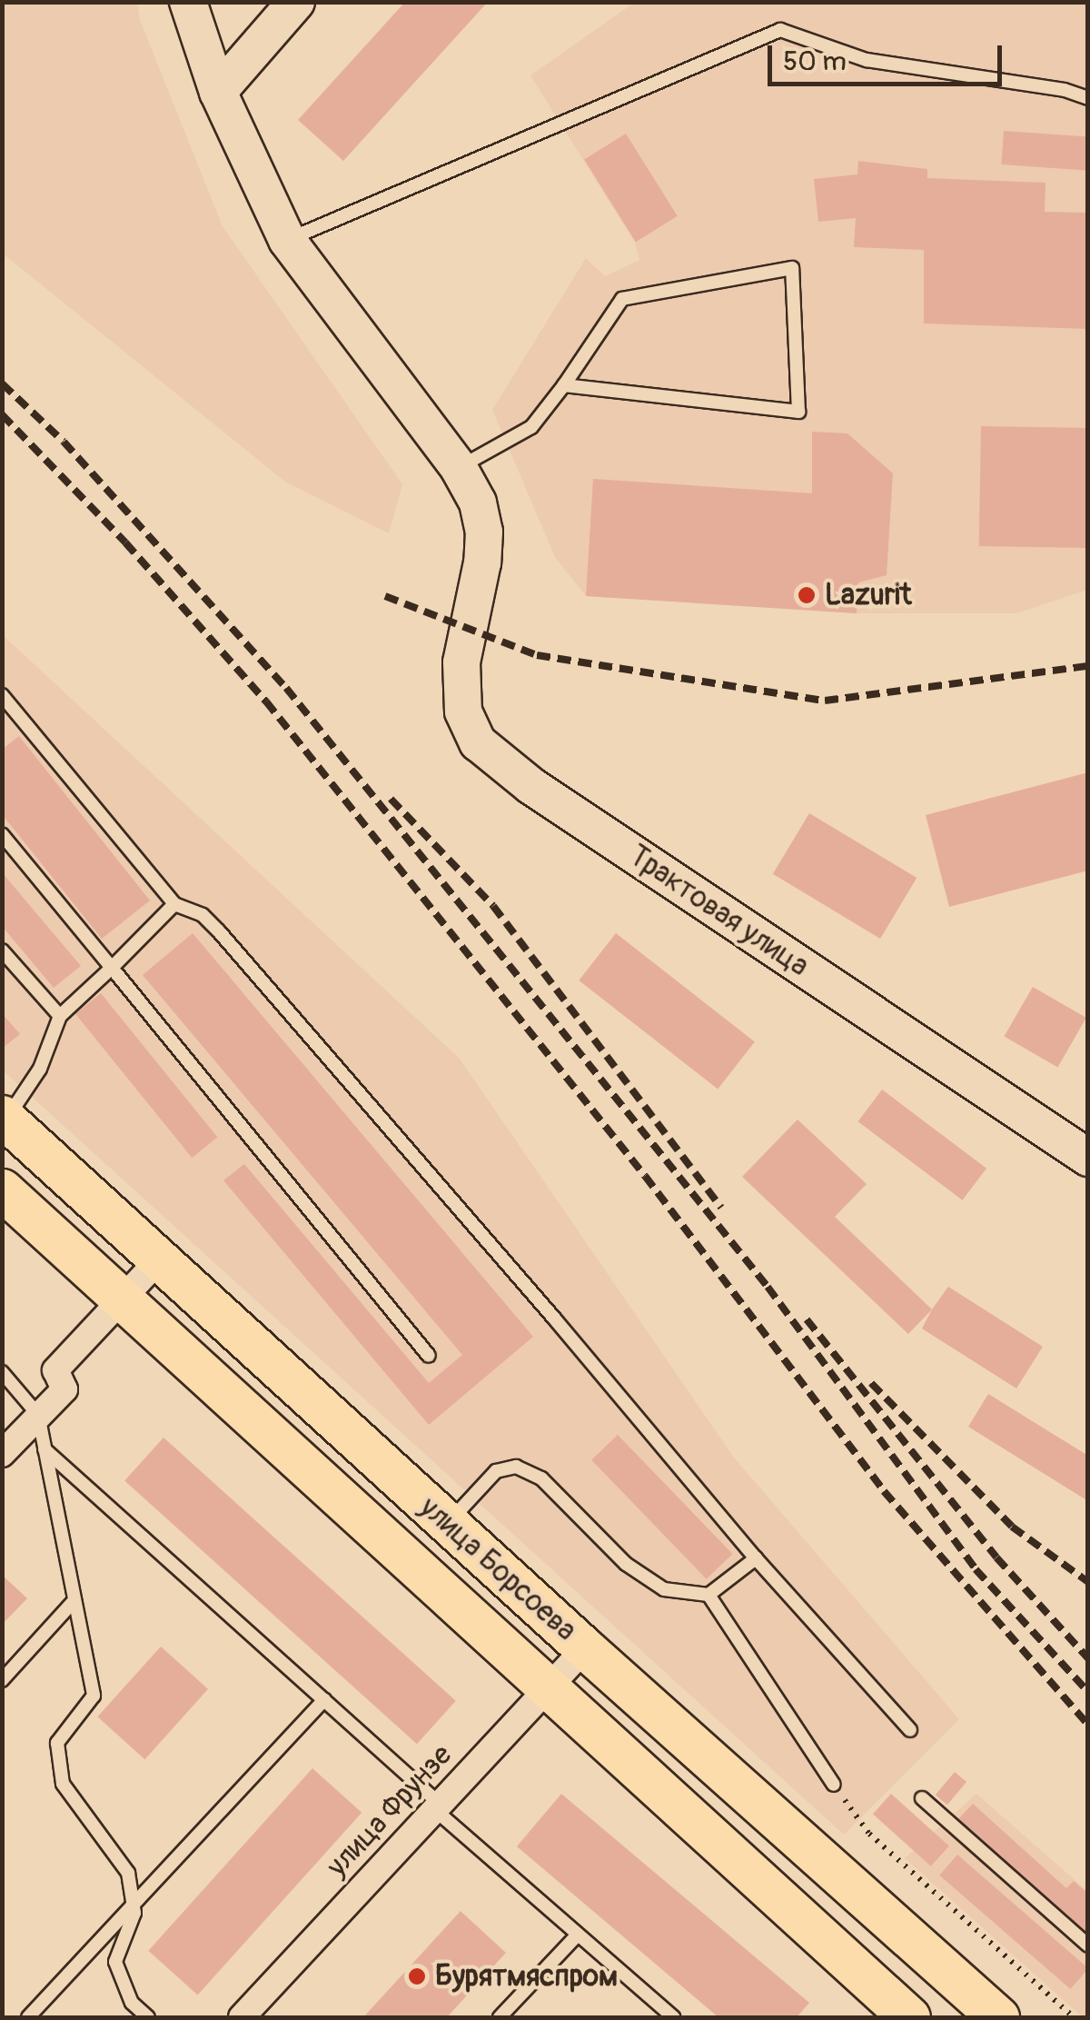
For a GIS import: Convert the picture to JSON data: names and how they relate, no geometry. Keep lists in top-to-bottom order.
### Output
{
  "streets": {
    "main road": ["Трактовая улица", "улица Борсоева"],
    "street": ["улица Фрунзе"]
  },
  "crossings": [
    ["улица Борсоева", "улица Фрунзе"]
  ],
  "places": ["Lazurit", "Бурятмяспром"],
  "scale_bar": "50 m"
}
